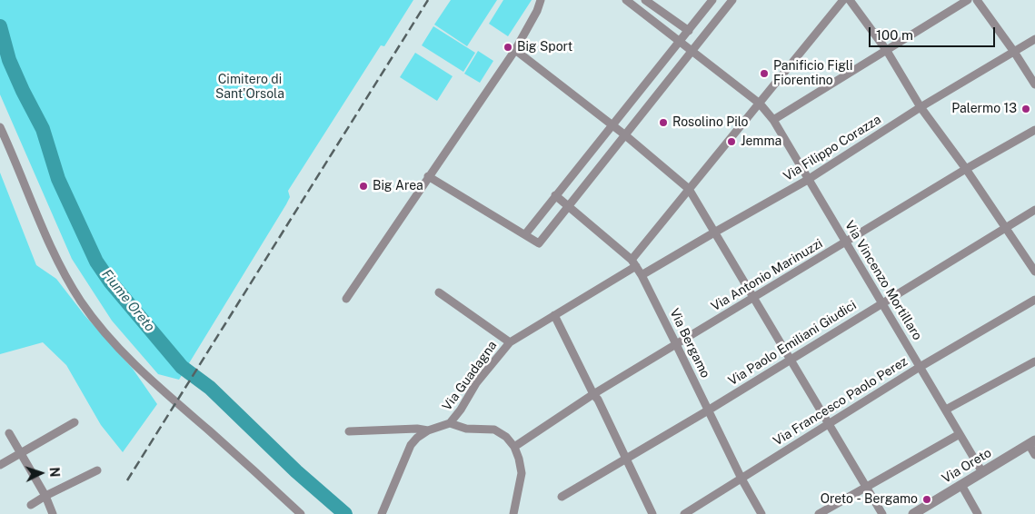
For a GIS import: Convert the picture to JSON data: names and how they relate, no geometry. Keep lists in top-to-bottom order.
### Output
{
  "streets": {
    "street": [
      "Via Filippo Corazza",
      "Via Antonio Marinuzzi",
      "Via Vincenzo Mortillaro",
      "Via Bergamo",
      "Via Paolo Emiliani Giudici",
      "Via Guadagna",
      "Via Francesco Paolo Perez",
      "Via Oreto"
    ]
  },
  "crossings": [
    ["Via Filippo Corazza", "Via Vincenzo Mortillaro"],
    ["Via Filippo Corazza", "Via Bergamo"],
    ["Via Antonio Marinuzzi", "Via Vincenzo Mortillaro"],
    ["Via Antonio Marinuzzi", "Via Bergamo"],
    ["Via Vincenzo Mortillaro", "Via Paolo Emiliani Giudici"],
    ["Via Vincenzo Mortillaro", "Via Francesco Paolo Perez"],
    ["Via Vincenzo Mortillaro", "Via Oreto"],
    ["Via Bergamo", "Via Paolo Emiliani Giudici"],
    ["Via Bergamo", "Via Guadagna"],
    ["Via Bergamo", "Via Francesco Paolo Perez"]
  ],
  "water": ["Fiume Oreto"],
  "parks": ["Cimitero di Sant'Orsola"],
  "places": [
    "Big Sport",
    "Panificio Figli Fiorentino",
    "Palermo 13",
    "Rosolino Pilo",
    "Jemma",
    "Big Area",
    "Oreto - Bergamo"
  ],
  "scale_bar": "100 m",
  "north": "right"
}
